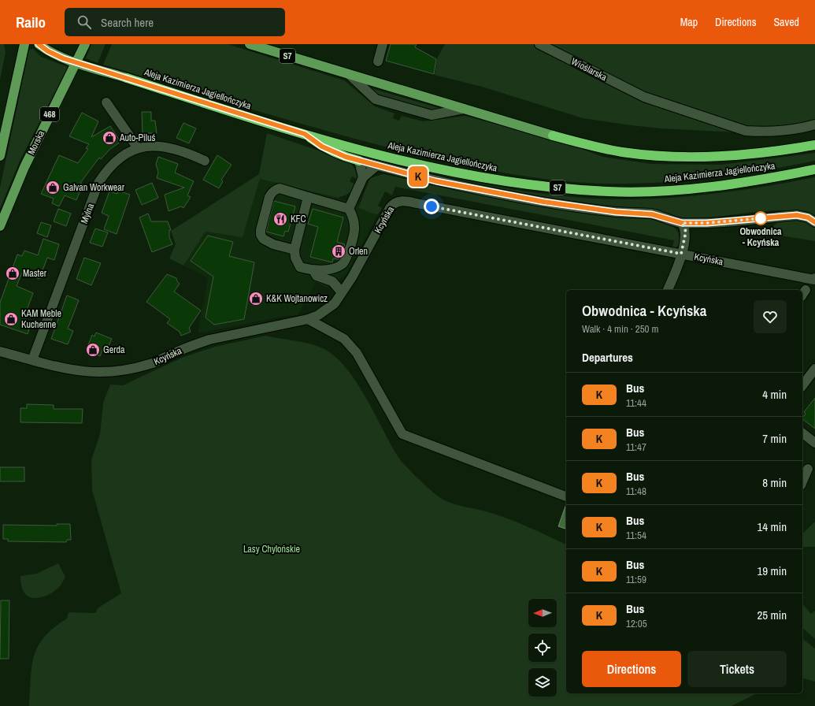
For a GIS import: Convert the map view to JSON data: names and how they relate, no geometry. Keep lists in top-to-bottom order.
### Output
{
  "streets": {
    "highway": ["S7", "Aleja Kazimierza Jagiellończyka"],
    "main road": ["468", "Morska"],
    "street": ["Wioślarska", "Mylna", "Kcyńska"]
  },
  "crossings": [
    ["Aleja Kazimierza Jagiellończyka", "Morska"],
    ["Mylna", "Kcyńska"]
  ],
  "parks": ["Lasy Chylońskie"],
  "places": {
    "shop": [
      "Auto-Piluś",
      "Galvan Workwear",
      "Master",
      "K&K Wojtanowicz",
      "KAM Meble Kuchenne",
      "Gerda"
    ],
    "other": ["Obwodnica - Kcyńska"],
    "restaurant": ["KFC"],
    "building": ["Orlen"]
  },
  "lines": ["bus line K"],
  "north": "left",
  "page": {
    "header": "Railo",
    "search": "Search here",
    "nav": ["Map", "Directions", "Saved"],
    "on_map": "K",
    "heading": [
      ["Obwodnica - Kcyńska", "Walk · 4 min · 250 m"],
      "Departures"
    ],
    "list": [
      {
        "mark": "K",
        "name": "Bus",
        "note": "11:44",
        "value": "4 min"
      },
      {
        "mark": "K",
        "name": "Bus",
        "note": "11:47",
        "value": "7 min"
      },
      {
        "mark": "K",
        "name": "Bus",
        "note": "11:48",
        "value": "8 min"
      },
      {
        "mark": "K",
        "name": "Bus",
        "note": "11:54",
        "value": "14 min"
      },
      {
        "mark": "K",
        "name": "Bus",
        "note": "11:59",
        "value": "19 min"
      },
      {
        "mark": "K",
        "name": "Bus",
        "note": "12:05",
        "value": "25 min"
      }
    ],
    "buttons": ["Directions", "Tickets"]
  }
}
